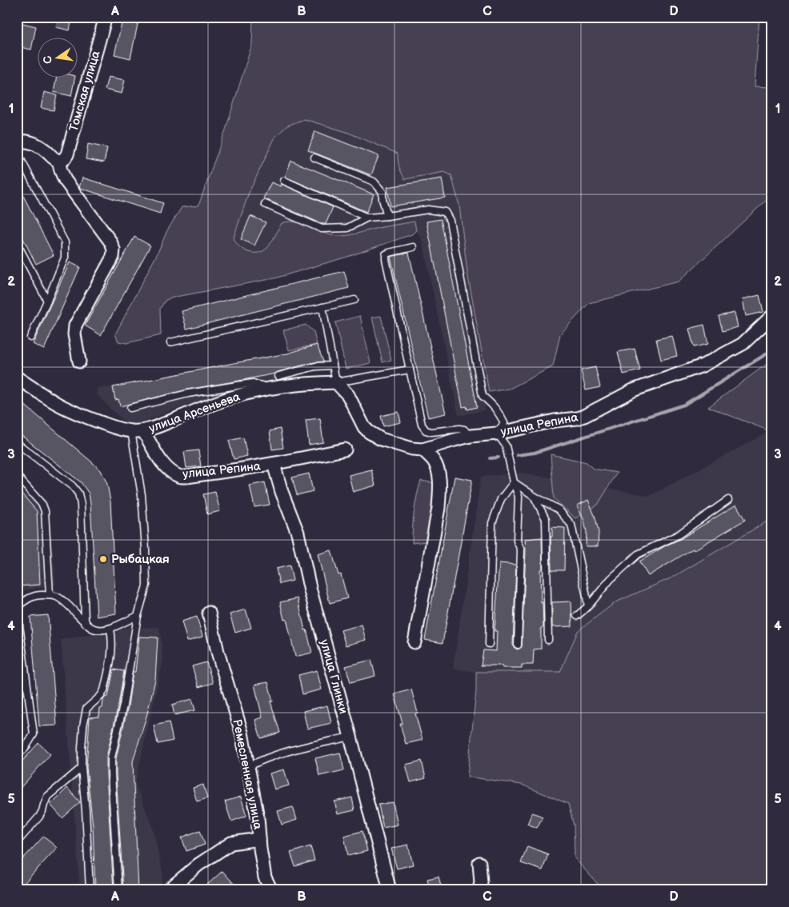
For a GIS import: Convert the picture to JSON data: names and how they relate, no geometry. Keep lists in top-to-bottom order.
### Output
{
  "streets": {
    "street": [
      "Томская улица",
      "улица Арсеньева",
      "улица Репина",
      "улица Глинки",
      "Ремесленная улица"
    ]
  },
  "crossings": [
    ["улица Арсеньева", "улица Репина"],
    ["улица Репина", "улица Глинки"]
  ],
  "places": ["Рыбацкая"],
  "north": "left",
  "grid": {
    "columns": [
      "A",
      "B",
      "C",
      "D"
    ],
    "rows": [
      "1",
      "2",
      "3",
      "4",
      "5"
    ]
  }
}
